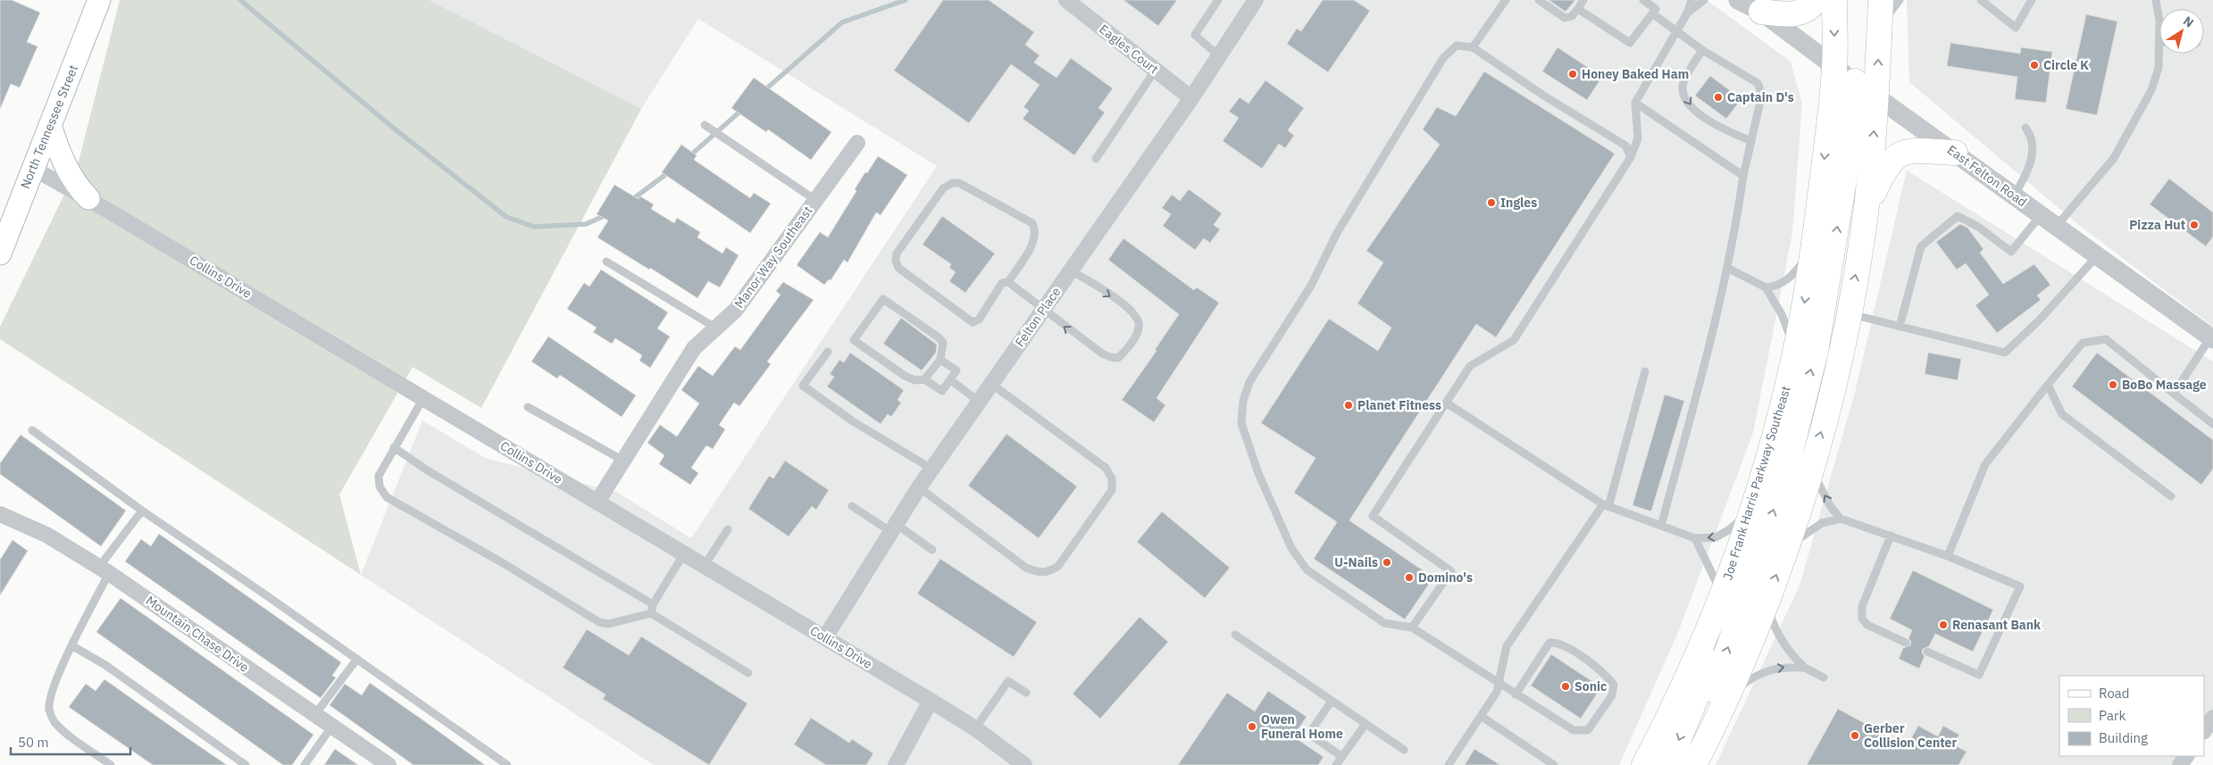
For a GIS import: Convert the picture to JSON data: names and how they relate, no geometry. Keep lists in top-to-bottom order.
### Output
{
  "streets": {
    "main road": ["North Tennessee Street", "Joe Frank Harris Parkway Southeast"],
    "street": [
      "Eagles Court",
      "East Felton Road",
      "Manor Way Southeast",
      "Collins Drive",
      "Felton Place",
      "Mountain Chase Drive"
    ]
  },
  "crossings": [
    ["Eagles Court", "Felton Place"],
    ["North Tennessee Street", "Collins Drive"],
    ["East Felton Road", "Joe Frank Harris Parkway Southeast"],
    ["Manor Way Southeast", "Collins Drive"],
    ["Collins Drive", "Felton Place"]
  ],
  "places": [
    "Circle K",
    "Honey Baked Ham",
    "Captain D's",
    "Ingles",
    "Pizza Hut",
    "BoBo Massage",
    "Planet Fitness",
    "U-Nails",
    "Domino's",
    "Renasant Bank",
    "Sonic",
    "Owen Funeral Home",
    "Gerber Collision Center"
  ],
  "legend": ["Road", "Park", "Building"],
  "scale_bar": "50 m",
  "north": "top right"
}
